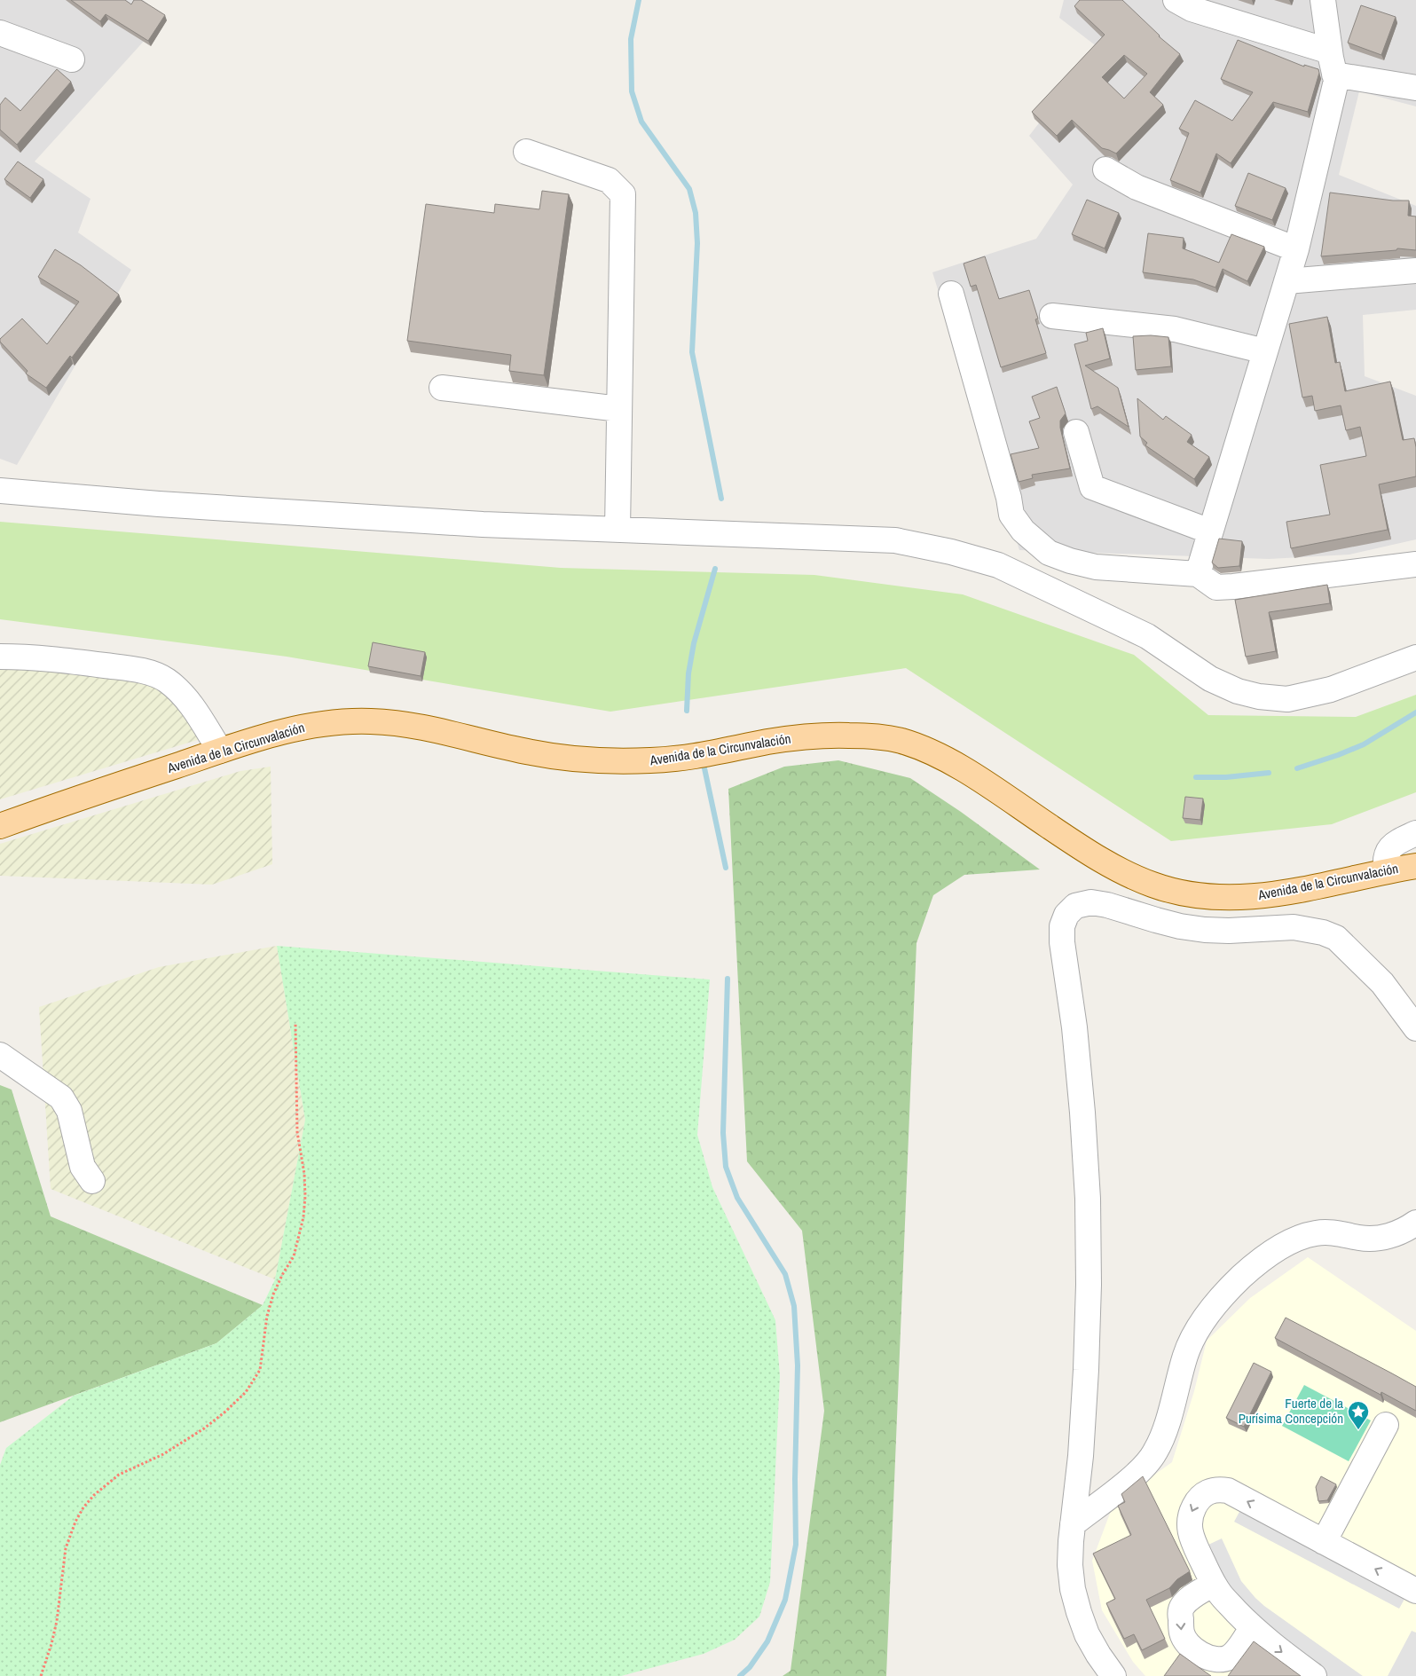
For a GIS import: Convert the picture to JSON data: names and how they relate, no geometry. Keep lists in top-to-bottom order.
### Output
{
  "streets": {
    "main road": ["Avenida de la Circunvalación"]
  },
  "places": {
    "place": ["Fuerte de la Purísima Concepción"]
  }
}
